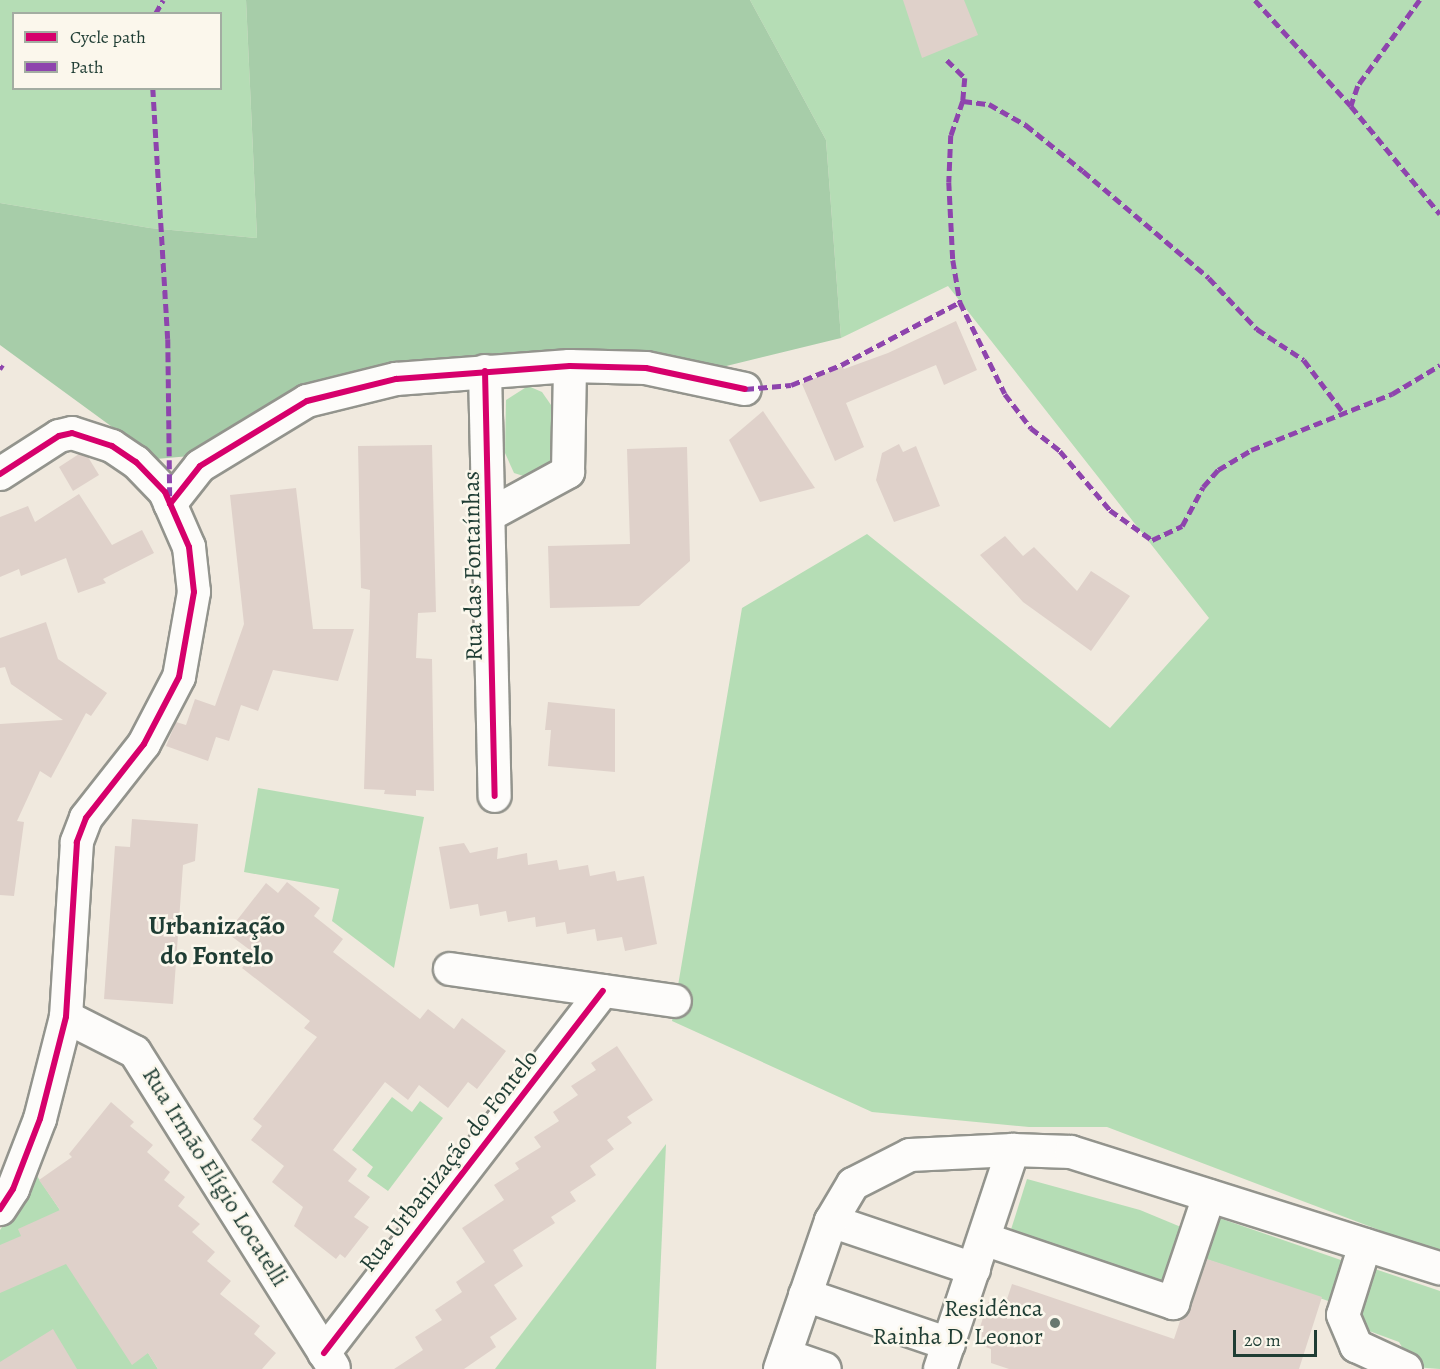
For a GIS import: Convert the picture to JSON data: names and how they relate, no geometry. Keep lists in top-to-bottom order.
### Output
{
  "streets": {
    "street": ["Rua das Fontaínhas", "Rua Urbanização do Fontelo", "Rua Irmão Elígio Locatelli"]
  },
  "crossings": [
    ["Rua Urbanização do Fontelo", "Rua Irmão Elígio Locatelli"]
  ],
  "districts": ["Urbanização do Fontelo"],
  "places": ["Residênca Rainha D. Leonor"],
  "legend": ["Cycle path", "Path"],
  "scale_bar": "20 m"
}
